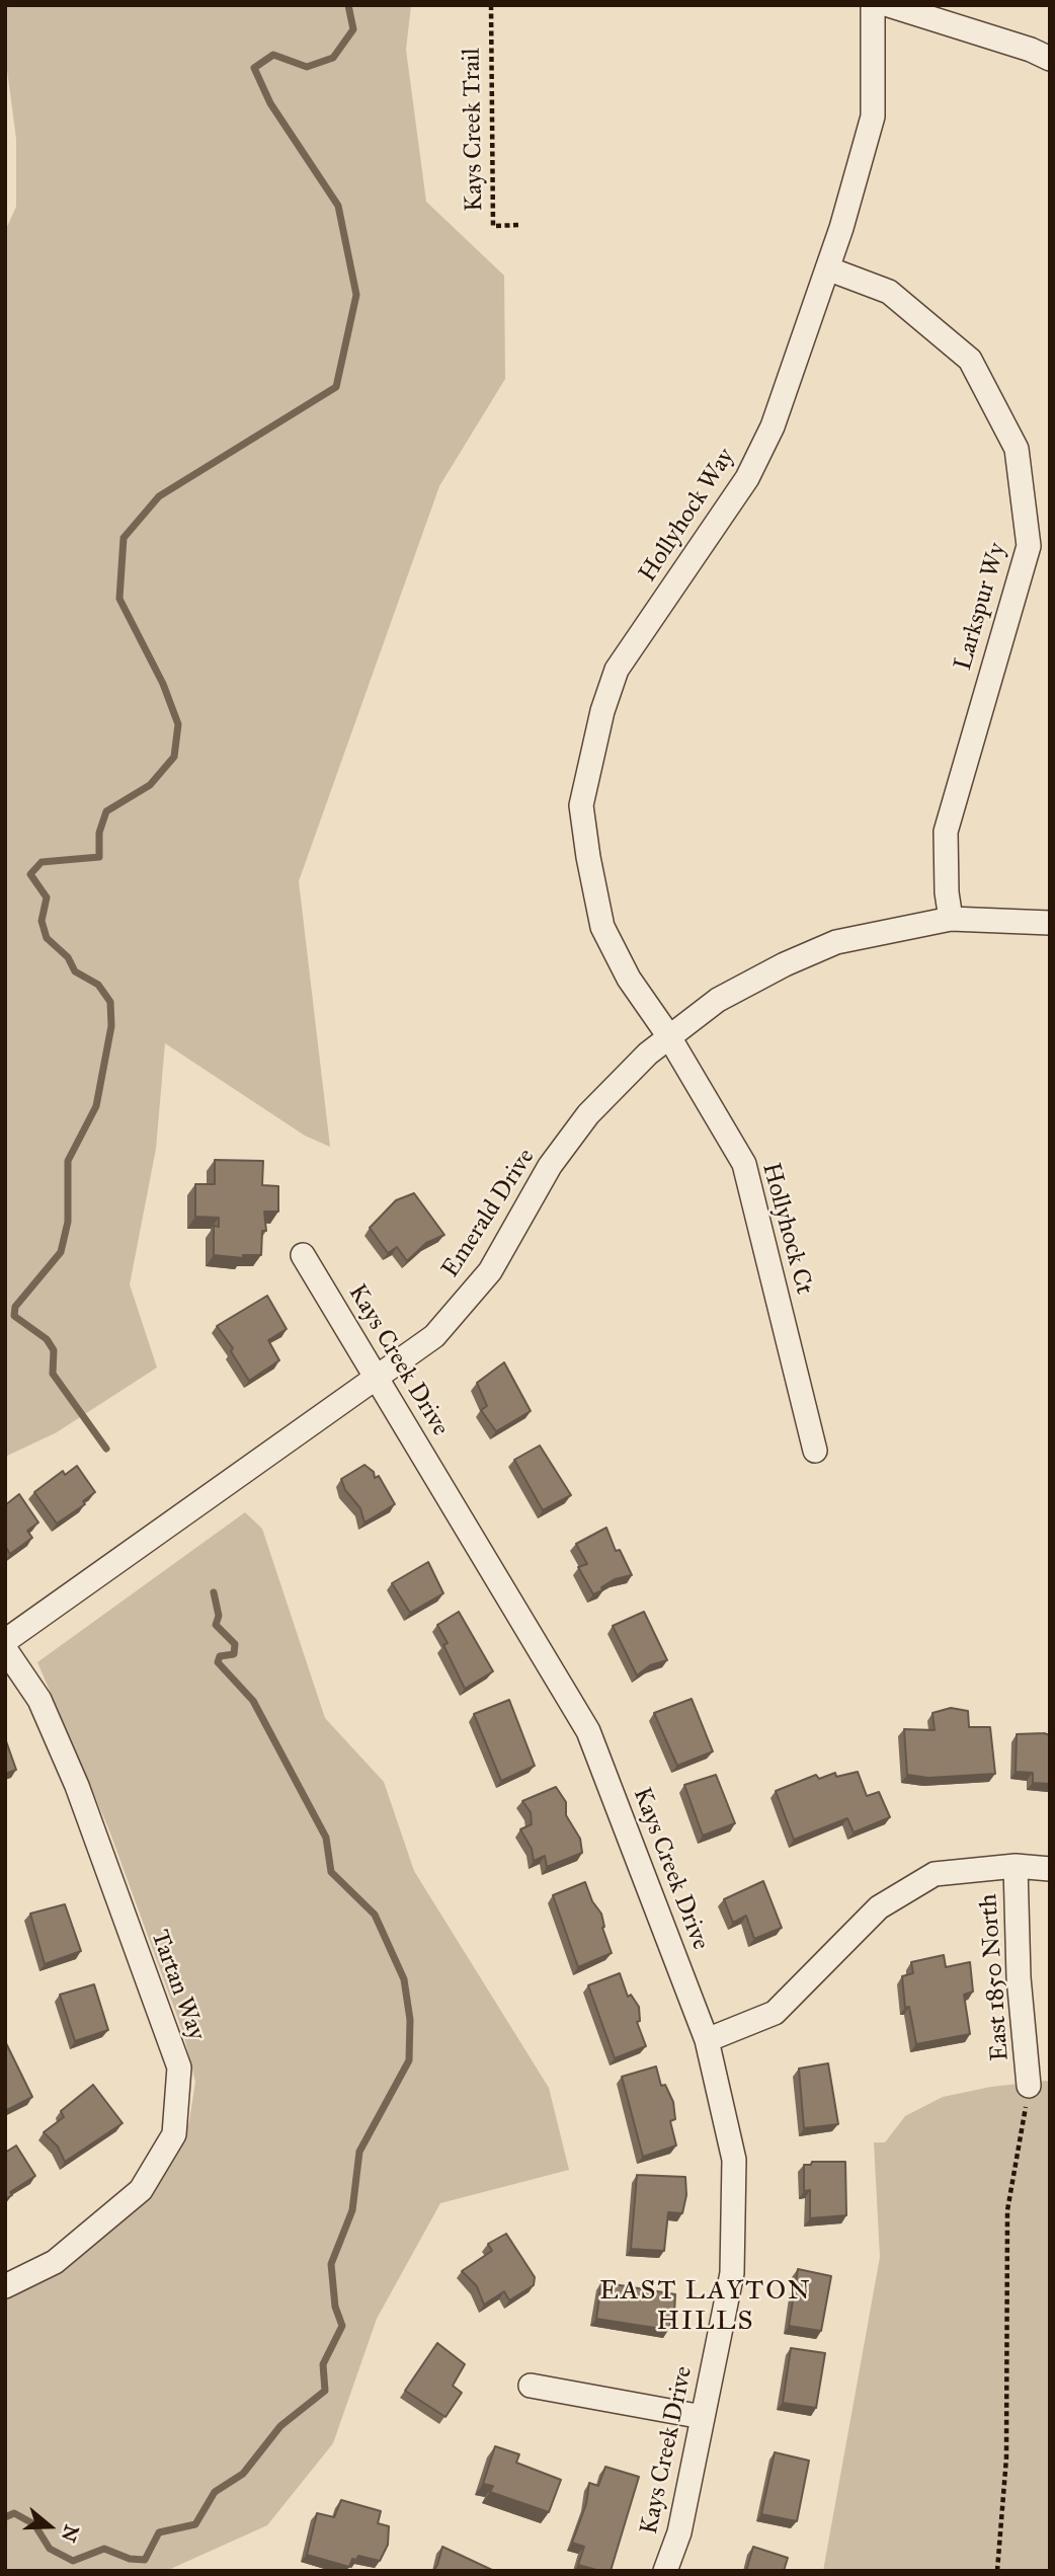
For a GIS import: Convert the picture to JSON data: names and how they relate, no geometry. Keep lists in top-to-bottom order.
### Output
{
  "streets": {
    "street": [
      "Hollyhock Way",
      "Larkspur Wy",
      "Emerald Drive",
      "Hollyhock Ct",
      "Kays Creek Drive",
      "East 1850 North",
      "Tartan Way"
    ],
    "path": ["Kays Creek Trail"]
  },
  "crossings": [
    ["Hollyhock Way", "Larkspur Wy"],
    ["Hollyhock Way", "Emerald Drive"],
    ["Hollyhock Way", "Hollyhock Ct"],
    ["Larkspur Wy", "Emerald Drive"],
    ["Emerald Drive", "Hollyhock Ct"],
    ["Emerald Drive", "Kays Creek Drive"]
  ],
  "districts": ["EAST LAYTON HILLS"],
  "north": "right"
}
